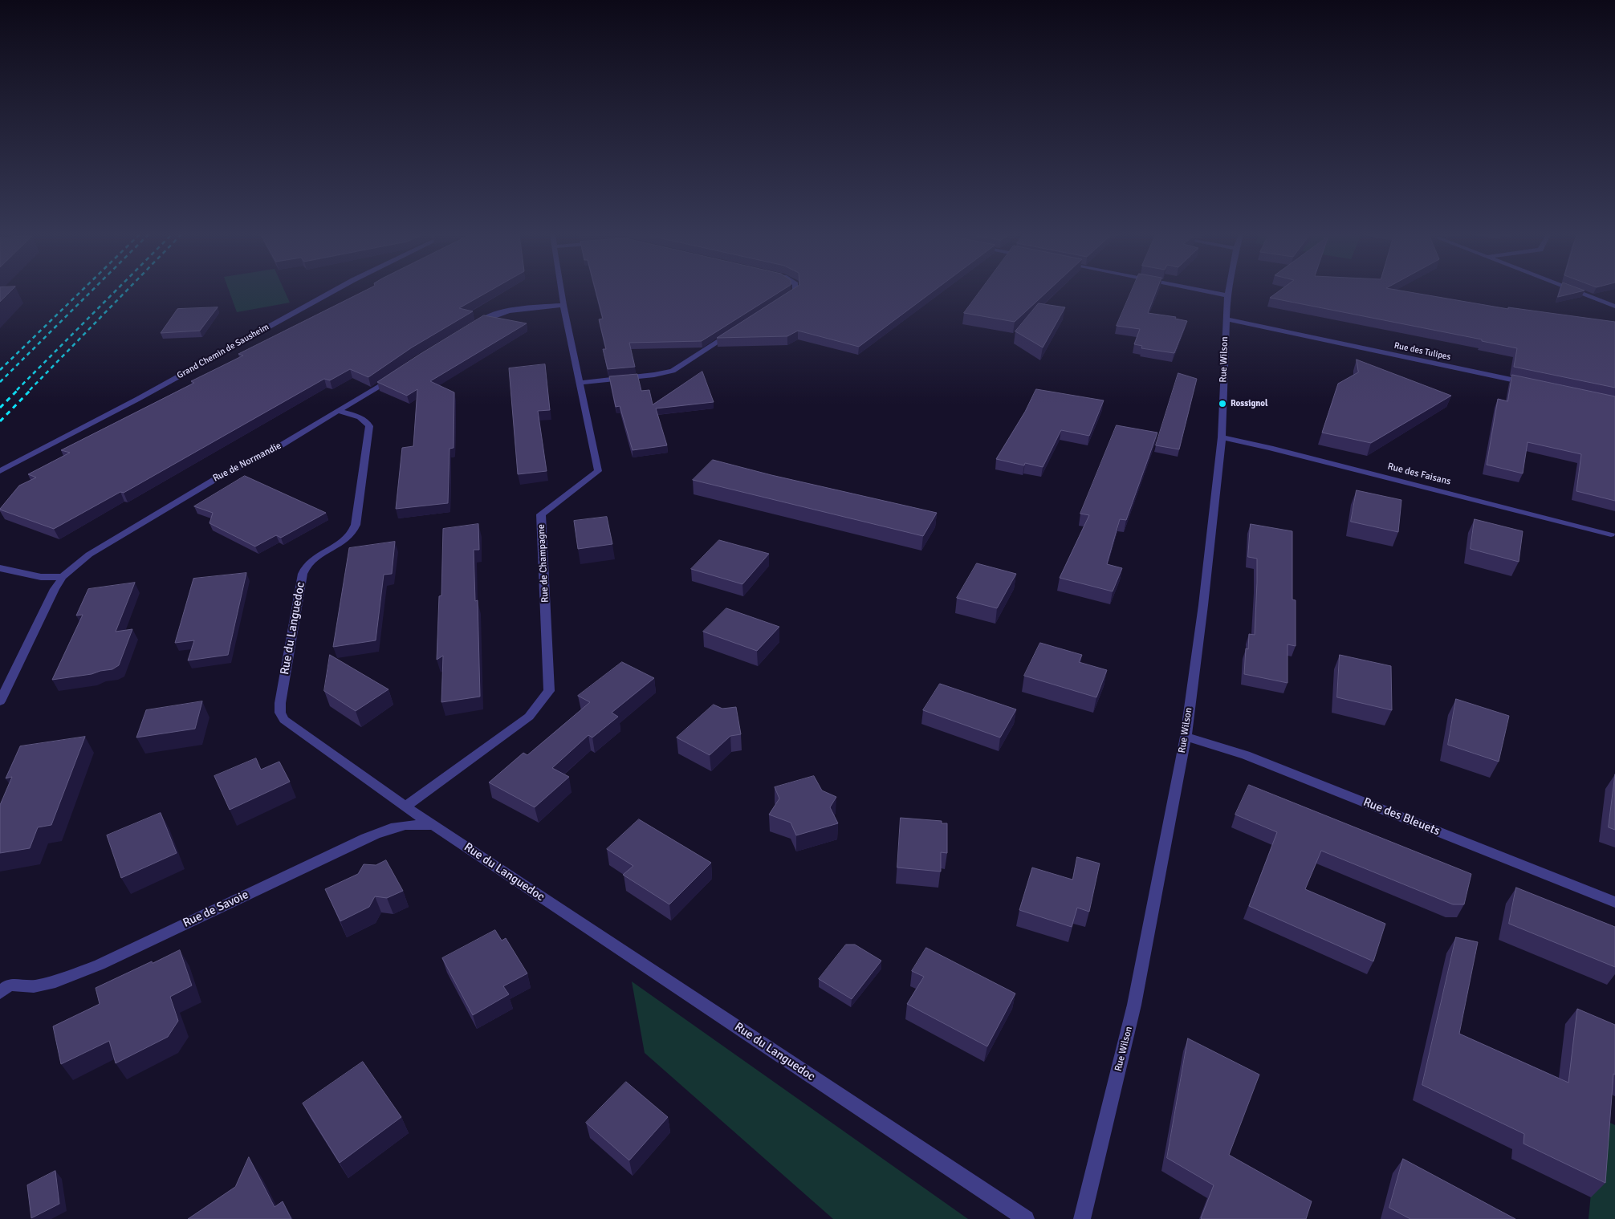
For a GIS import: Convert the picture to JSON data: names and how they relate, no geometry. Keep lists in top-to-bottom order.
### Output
{
  "streets": {
    "street": [
      "Grand Chemin de Sausheim",
      "Rue des Tulipes",
      "Rue Wilson",
      "Rue de Normandie",
      "Rue des Faisans",
      "Rue de Champagne",
      "Rue du Languedoc",
      "Rue des Bleuets",
      "Rue de Savoie"
    ]
  },
  "crossings": [
    ["Rue des Tulipes", "Rue Wilson"],
    ["Rue Wilson", "Rue des Faisans"],
    ["Rue Wilson", "Rue des Bleuets"],
    ["Rue de Normandie", "Rue du Languedoc"],
    ["Rue de Champagne", "Rue du Languedoc"],
    ["Rue du Languedoc", "Rue de Savoie"]
  ],
  "places": ["Rossignol"]
}
